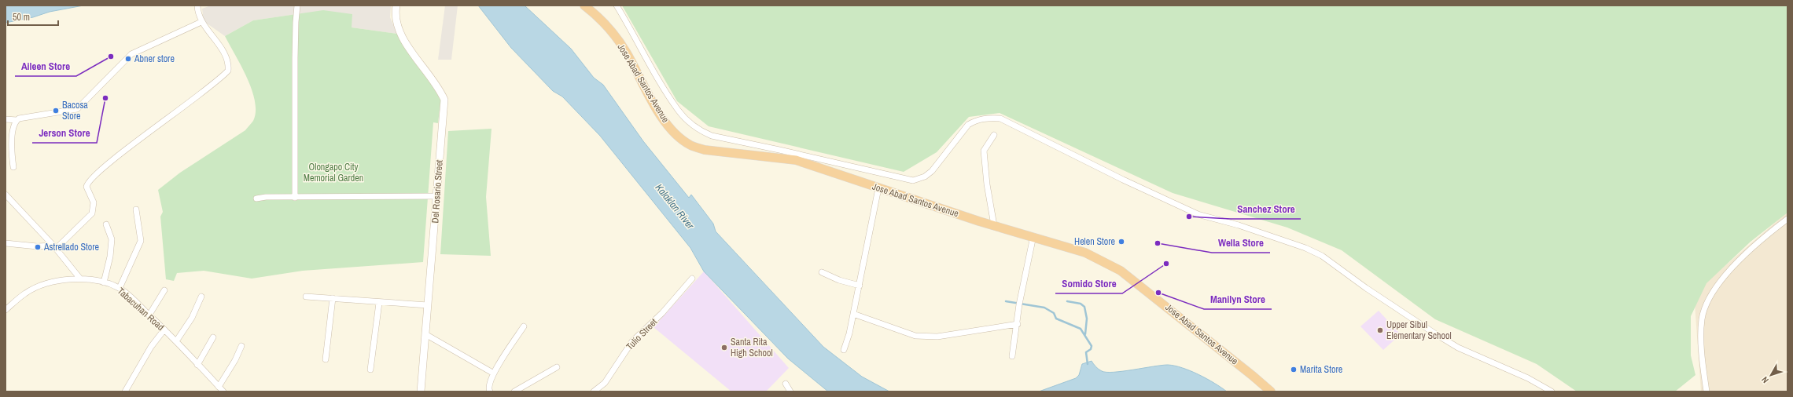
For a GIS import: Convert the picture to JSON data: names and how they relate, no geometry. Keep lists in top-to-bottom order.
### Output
{
  "streets": {
    "highway": ["Jose Abad Santos Avenue"],
    "main road": ["Del Rosario Street"],
    "street": ["Tabacuhan Road", "Tulio Street"]
  },
  "water": ["Kalaklan River"],
  "parks": ["Olongapo City Memorial Garden"],
  "places": [
    "Aileen Store",
    "Abner store",
    "Jerson Store",
    "Bacosa Store",
    "Sanchez Store",
    "Helen Store",
    "Wella Store",
    "Astrellado Store",
    "Somido Store",
    "Manilyn Store",
    "Upper Sibul Elementary School",
    "Santa Rita High School",
    "Marita Store"
  ],
  "scale_bar": "50 m",
  "north": "bottom left"
}
